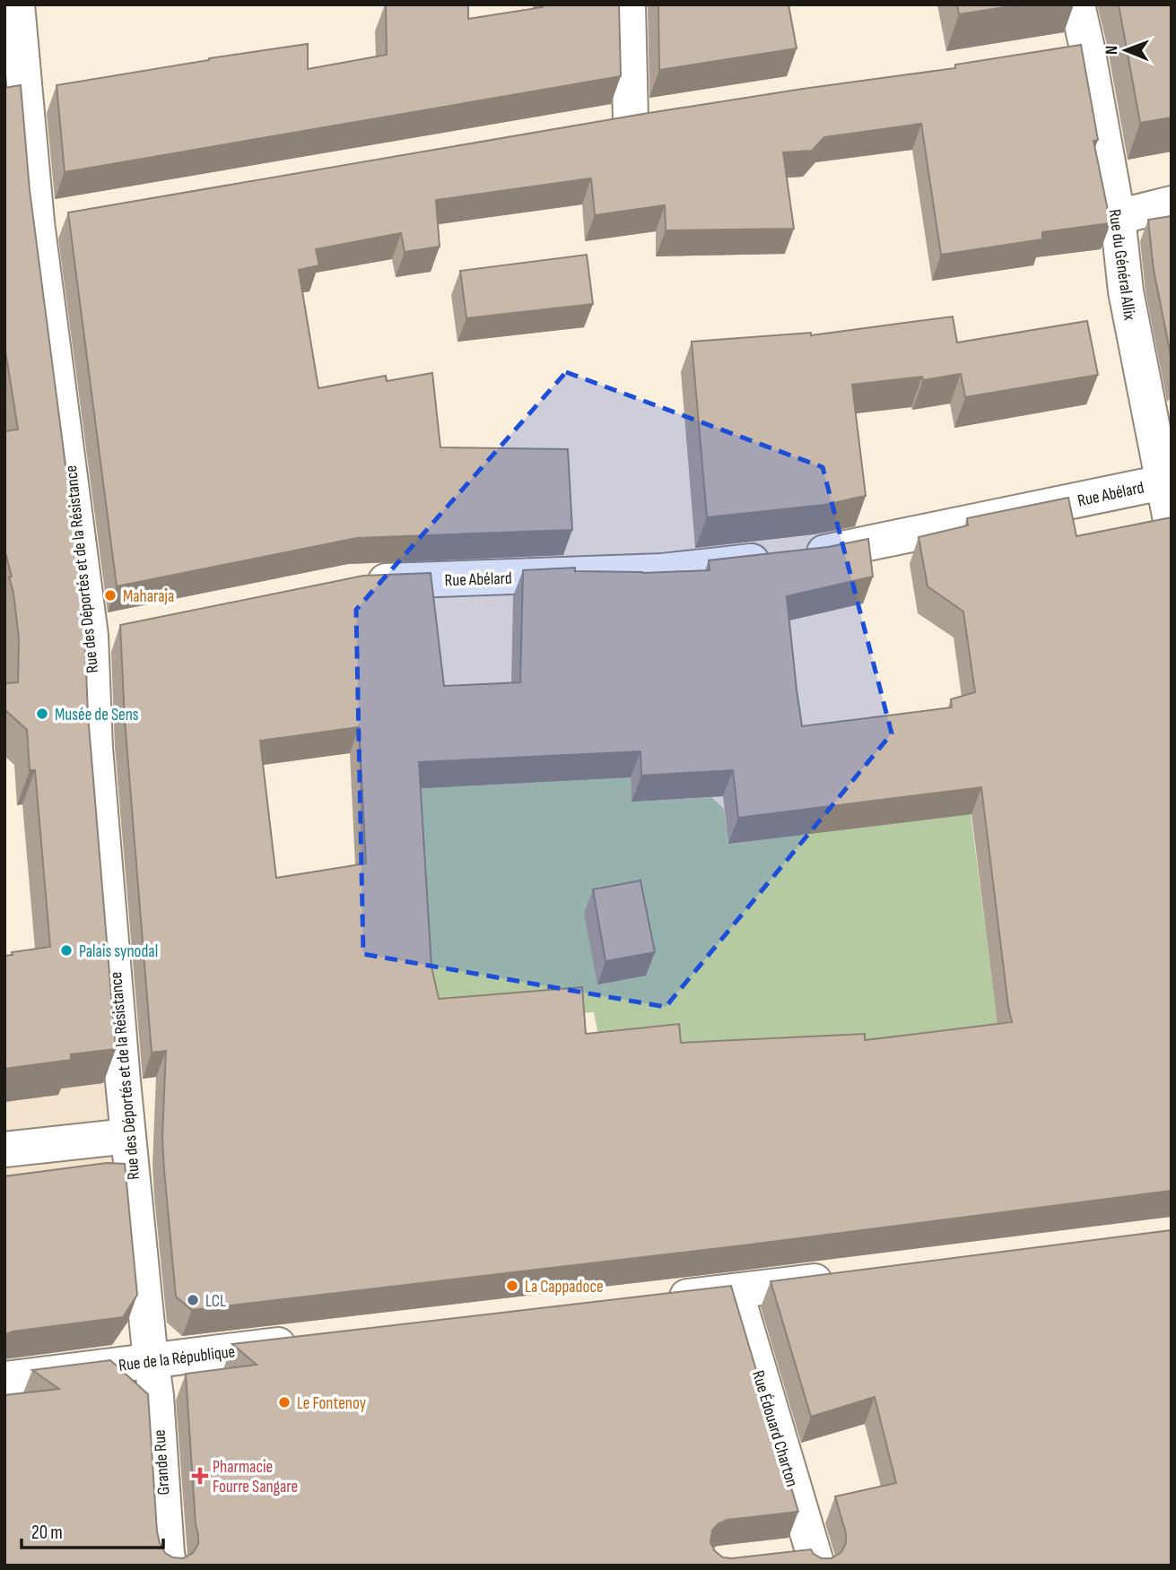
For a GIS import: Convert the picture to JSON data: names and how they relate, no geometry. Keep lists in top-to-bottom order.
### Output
{
  "streets": {
    "street": [
      "Rue du Général Allix",
      "Rue Abélard",
      "Rue des Déportés et de la Résistance",
      "Rue de la République",
      "Rue Édouard Charton",
      "Grande Rue"
    ]
  },
  "crossings": [
    ["Rue du Général Allix", "Rue Abélard"],
    ["Rue des Déportés et de la Résistance", "Rue de la République"],
    ["Rue des Déportés et de la Résistance", "Grande Rue"],
    ["Rue de la République", "Grande Rue"]
  ],
  "places": {
    "other": [
      "Maharaja",
      "Musée de Sens",
      "Palais synodal",
      "La Cappadoce",
      "LCL",
      "Le Fontenoy"
    ],
    "health": ["Pharmacie Fourre Sangare"]
  },
  "scale_bar": "20 m",
  "north": "left"
}
